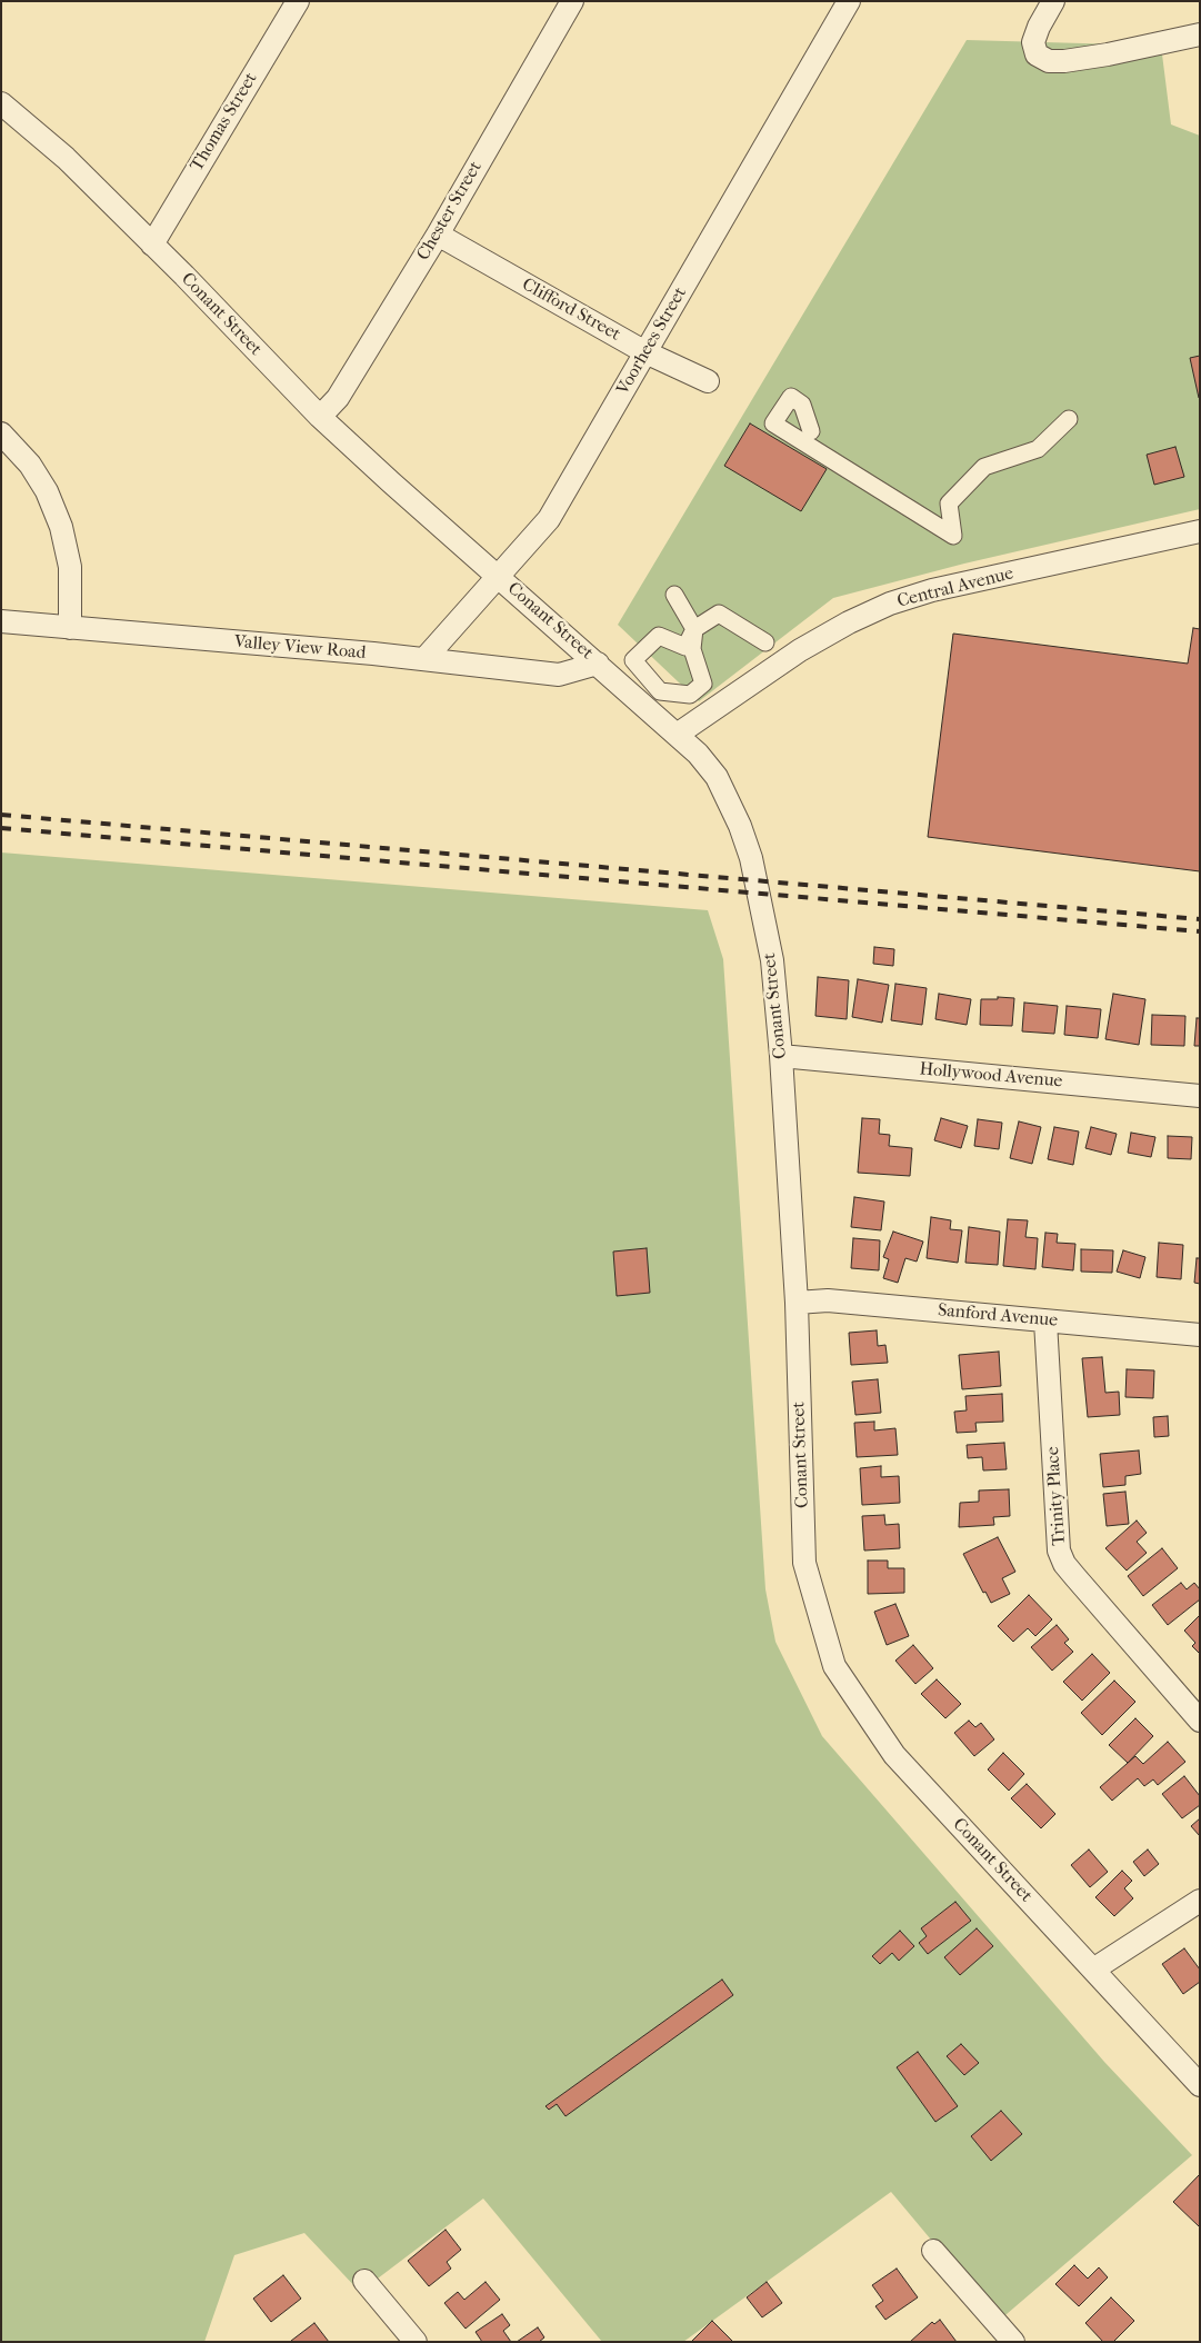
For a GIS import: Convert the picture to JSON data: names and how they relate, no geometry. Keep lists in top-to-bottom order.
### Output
{
  "streets": {
    "street": [
      "Thomas Street",
      "Chester Street",
      "Clifford Street",
      "Conant Street",
      "Voorhees Street",
      "Central Avenue",
      "Valley View Road",
      "Hollywood Avenue",
      "Sanford Avenue",
      "Trinity Place"
    ]
  },
  "crossings": [
    ["Thomas Street", "Conant Street"],
    ["Chester Street", "Clifford Street"],
    ["Chester Street", "Conant Street"],
    ["Clifford Street", "Voorhees Street"],
    ["Conant Street", "Voorhees Street"],
    ["Conant Street", "Central Avenue"],
    ["Conant Street", "Valley View Road"],
    ["Conant Street", "Hollywood Avenue"],
    ["Conant Street", "Sanford Avenue"],
    ["Voorhees Street", "Valley View Road"],
    ["Sanford Avenue", "Trinity Place"]
  ]
}
